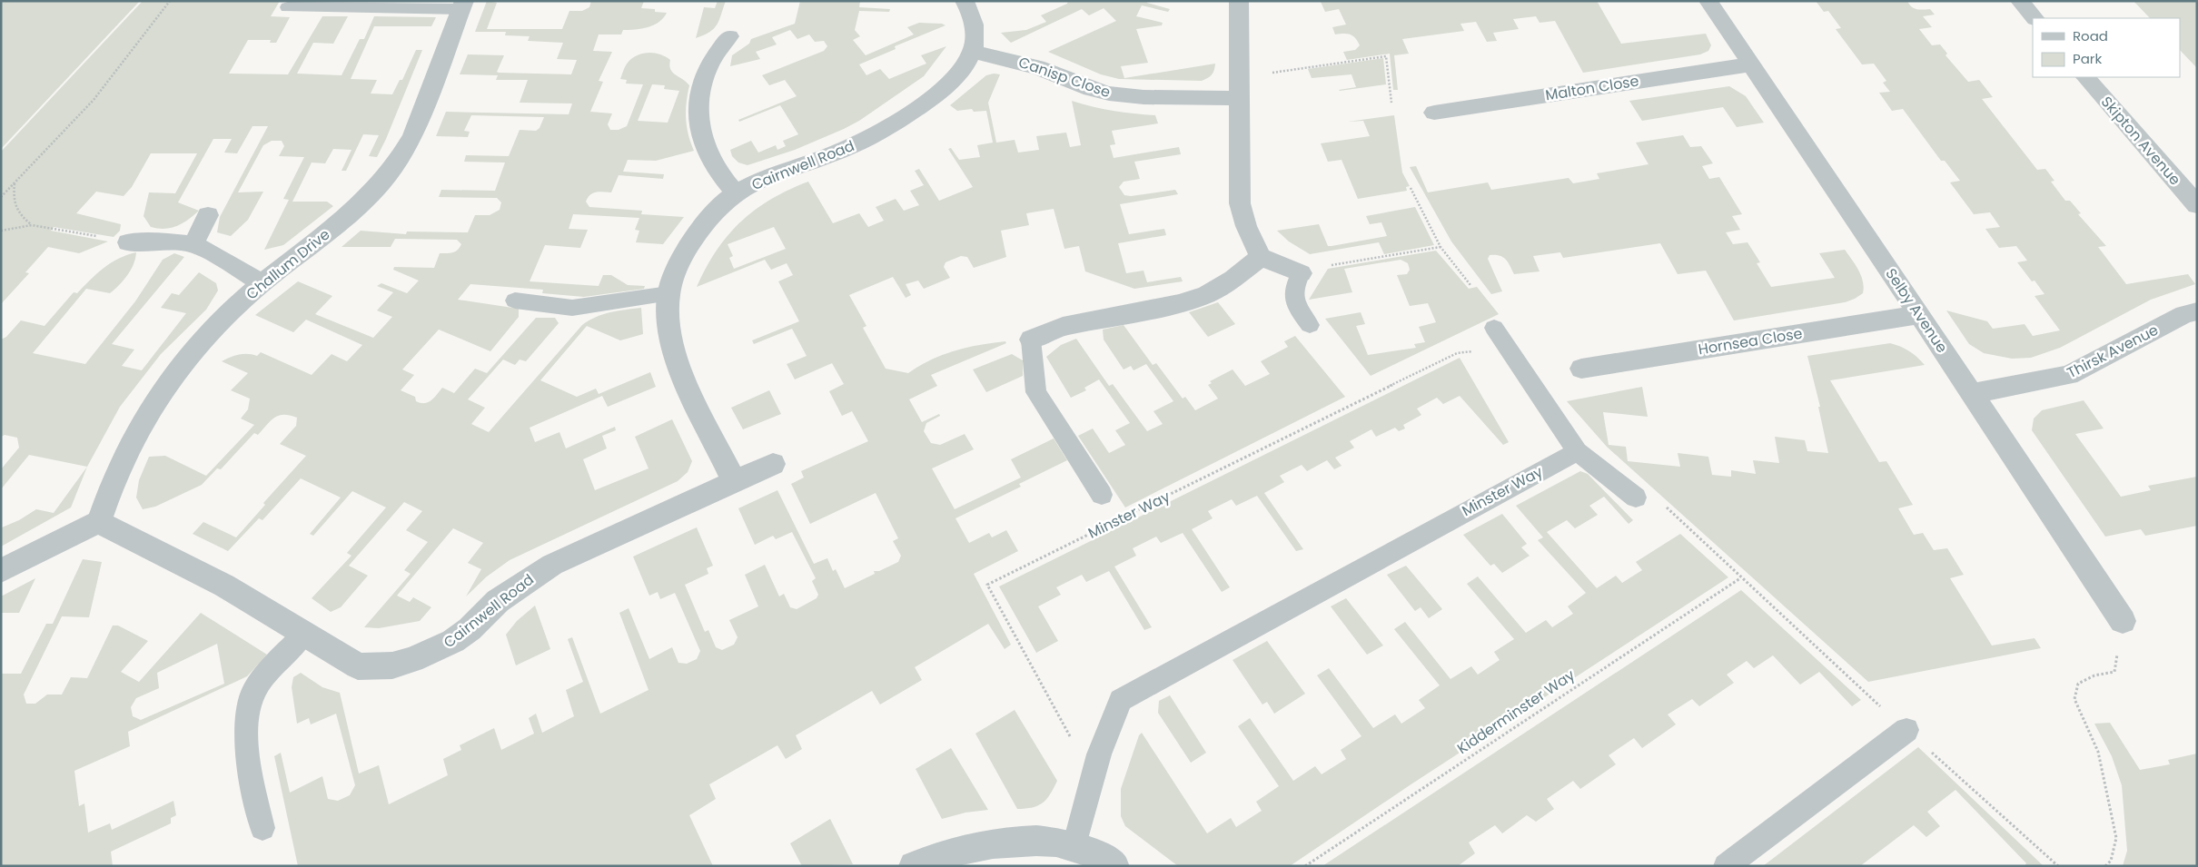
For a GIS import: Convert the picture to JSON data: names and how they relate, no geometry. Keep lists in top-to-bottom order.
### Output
{
  "streets": {
    "street": [
      "Canisp Close",
      "Malton Close",
      "Skipton Avenue",
      "Cairnwell Road",
      "Challum Drive",
      "Selby Avenue",
      "Hornsea Close",
      "Thirsk Avenue"
    ],
    "lane": ["Minster Way"],
    "path": ["Kidderminster Way"]
  },
  "crossings": [
    ["Canisp Close", "Cairnwell Road"],
    ["Malton Close", "Selby Avenue"],
    ["Cairnwell Road", "Challum Drive"],
    ["Selby Avenue", "Hornsea Close"],
    ["Selby Avenue", "Thirsk Avenue"]
  ],
  "legend": ["Road", "Park"]
}
